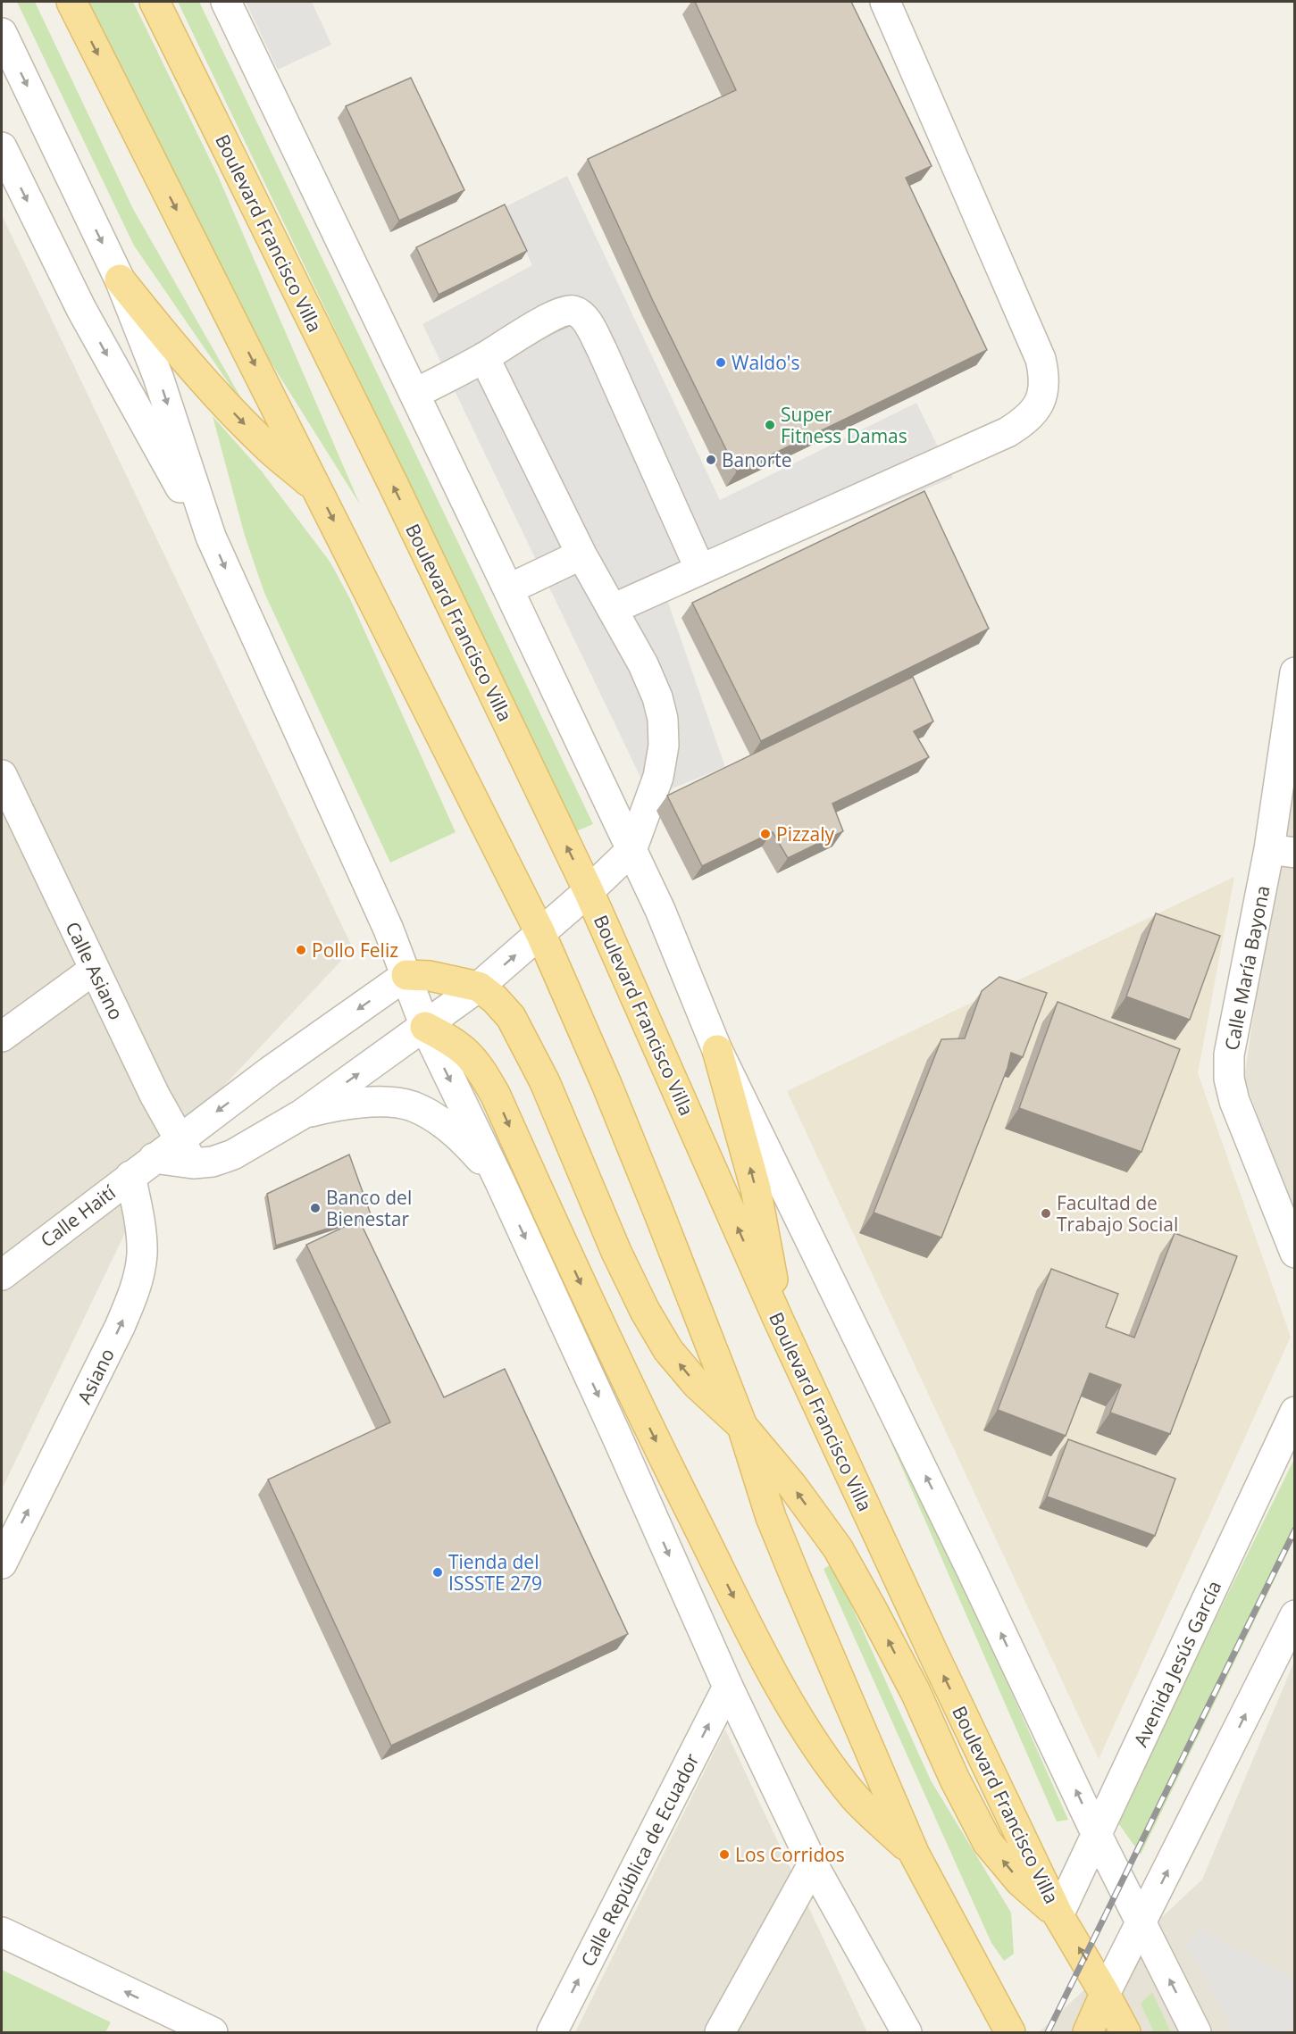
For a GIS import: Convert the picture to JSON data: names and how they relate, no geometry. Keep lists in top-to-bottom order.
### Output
{
  "streets": {
    "main road": ["Boulevard Francisco Villa"],
    "street": [
      "Calle María Bayona",
      "Calle Asiano",
      "Calle Haití",
      "Asiano",
      "Avenida Jesús García",
      "Calle República de Ecuador"
    ]
  },
  "crossings": [
    ["Boulevard Francisco Villa", "Avenida Jesús García"],
    ["Calle Asiano", "Calle Haití"],
    ["Calle Haití", "Asiano"]
  ],
  "one_way": ["Asiano"],
  "places": [
    "Waldo's",
    "Super Fitness Damas",
    "Banorte",
    "Pizzaly",
    "Pollo Feliz",
    "Banco del Bienestar",
    "Facultad de Trabajo Social",
    "Tienda del ISSSTE 279",
    "Los Corridos"
  ]
}
